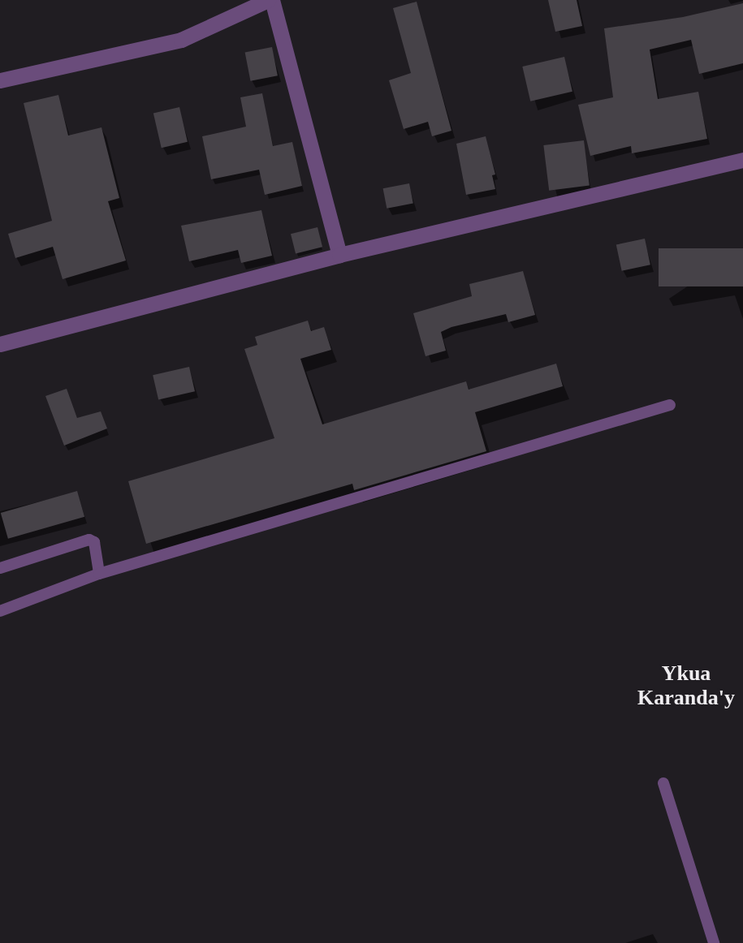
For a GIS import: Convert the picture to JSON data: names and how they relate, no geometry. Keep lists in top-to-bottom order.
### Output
{
  "districts": ["Ykua Karanda'y"]
}
